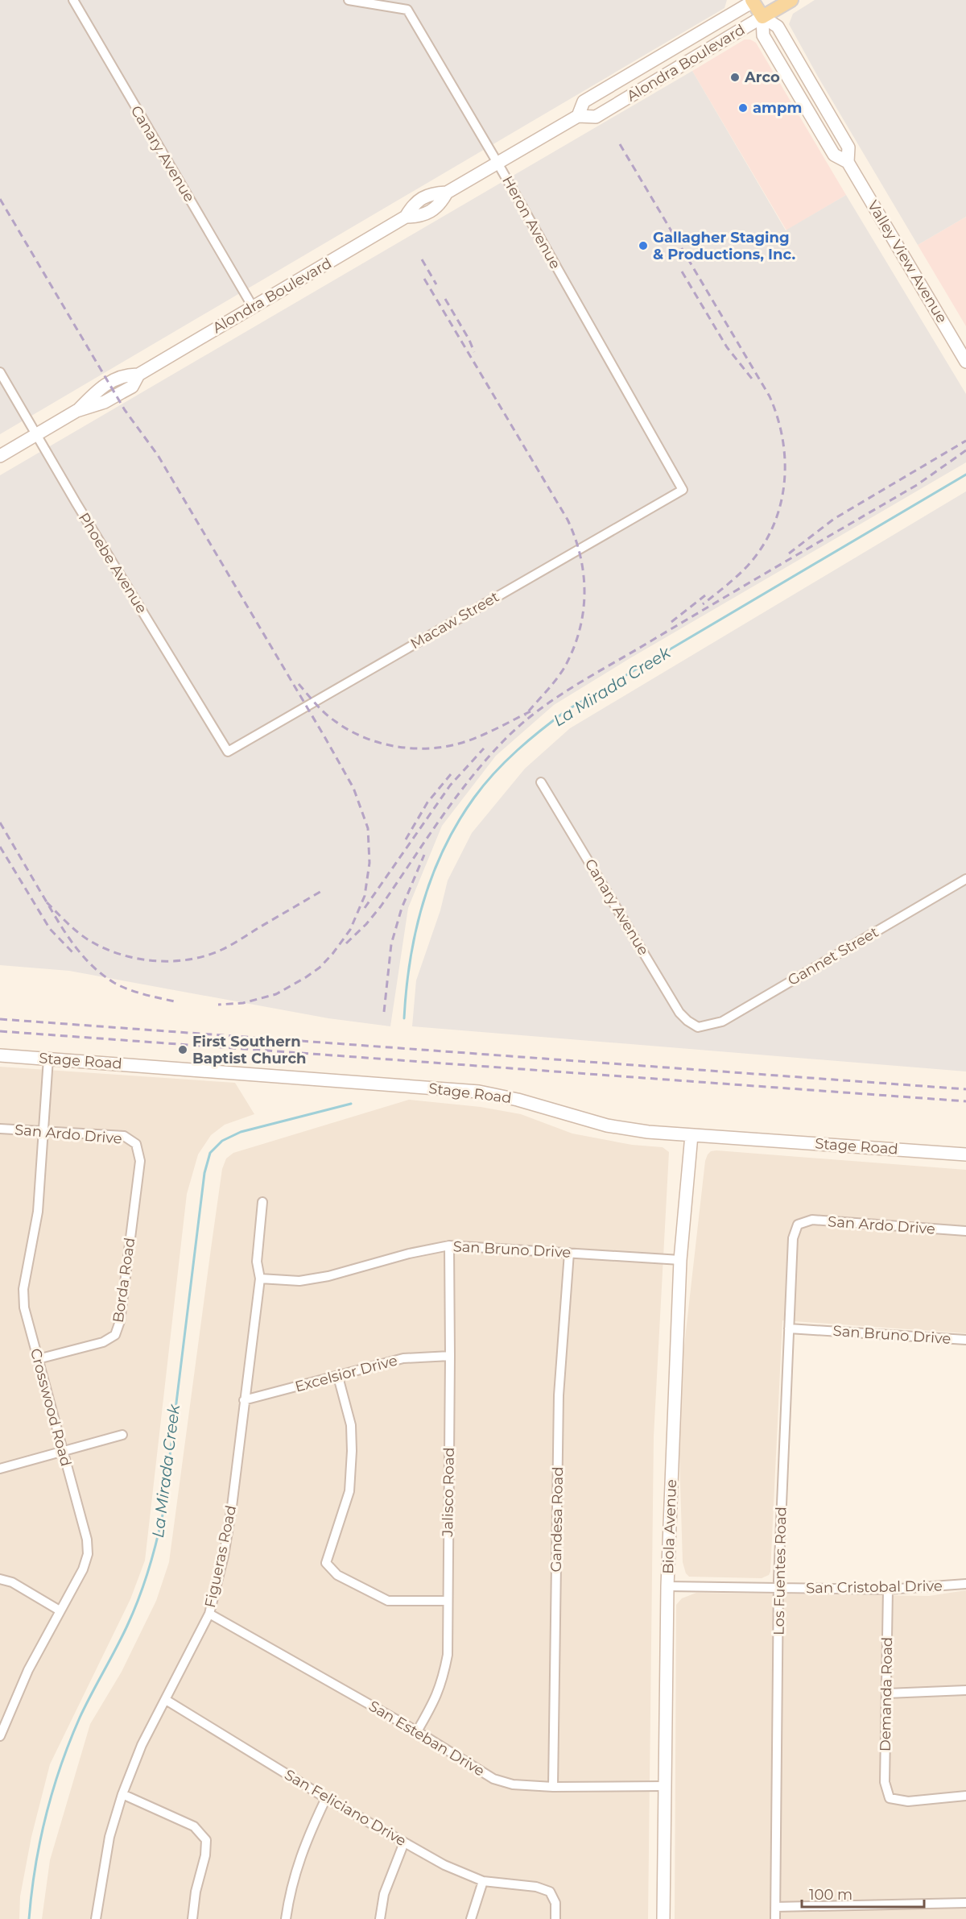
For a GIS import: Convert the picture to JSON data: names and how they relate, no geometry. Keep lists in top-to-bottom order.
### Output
{
  "streets": {
    "main road": [
      "Alondra Boulevard",
      "Valley View Avenue",
      "Stage Road",
      "Biola Avenue"
    ],
    "street": [
      "Canary Avenue",
      "Heron Avenue",
      "Phoebe Avenue",
      "Macaw Street",
      "Gannet Street",
      "San Ardo Drive",
      "San Bruno Drive",
      "Borda Road",
      "Excelsior Drive",
      "Crosswood Road",
      "Jalisco Road",
      "Gandesa Road",
      "Figueras Road",
      "Los Fuentes Road",
      "San Cristobal Drive",
      "Demanda Road",
      "San Esteban Drive",
      "San Feliciano Drive"
    ]
  },
  "crossings": [
    ["Alondra Boulevard", "Canary Avenue"],
    ["Alondra Boulevard", "Heron Avenue"],
    ["Alondra Boulevard", "Valley View Avenue"],
    ["Alondra Boulevard", "Phoebe Avenue"],
    ["Canary Avenue", "Gannet Street"],
    ["Heron Avenue", "Macaw Street"],
    ["Phoebe Avenue", "Macaw Street"],
    ["Stage Road", "Crosswood Road"],
    ["Stage Road", "Biola Avenue"],
    ["San Ardo Drive", "Borda Road"],
    ["San Ardo Drive", "Crosswood Road"],
    ["San Ardo Drive", "Los Fuentes Road"],
    ["San Bruno Drive", "Jalisco Road"],
    ["San Bruno Drive", "Gandesa Road"],
    ["San Bruno Drive", "Biola Avenue"],
    ["San Bruno Drive", "Figueras Road"],
    ["San Bruno Drive", "Los Fuentes Road"],
    ["Borda Road", "Crosswood Road"],
    ["Excelsior Drive", "Jalisco Road"],
    ["Excelsior Drive", "Figueras Road"],
    ["Jalisco Road", "San Esteban Drive"],
    ["Gandesa Road", "San Esteban Drive"],
    ["Biola Avenue", "San Cristobal Drive"],
    ["Biola Avenue", "San Esteban Drive"],
    ["Figueras Road", "San Esteban Drive"],
    ["Figueras Road", "San Feliciano Drive"],
    ["Los Fuentes Road", "San Cristobal Drive"],
    ["San Cristobal Drive", "Demanda Road"]
  ],
  "water": ["La Mirada Creek"],
  "places": [
    "Arco",
    "ampm",
    "Gallagher Staging & Productions, Inc.",
    "First Southern Baptist Church"
  ],
  "scale_bar": "100 m"
}
